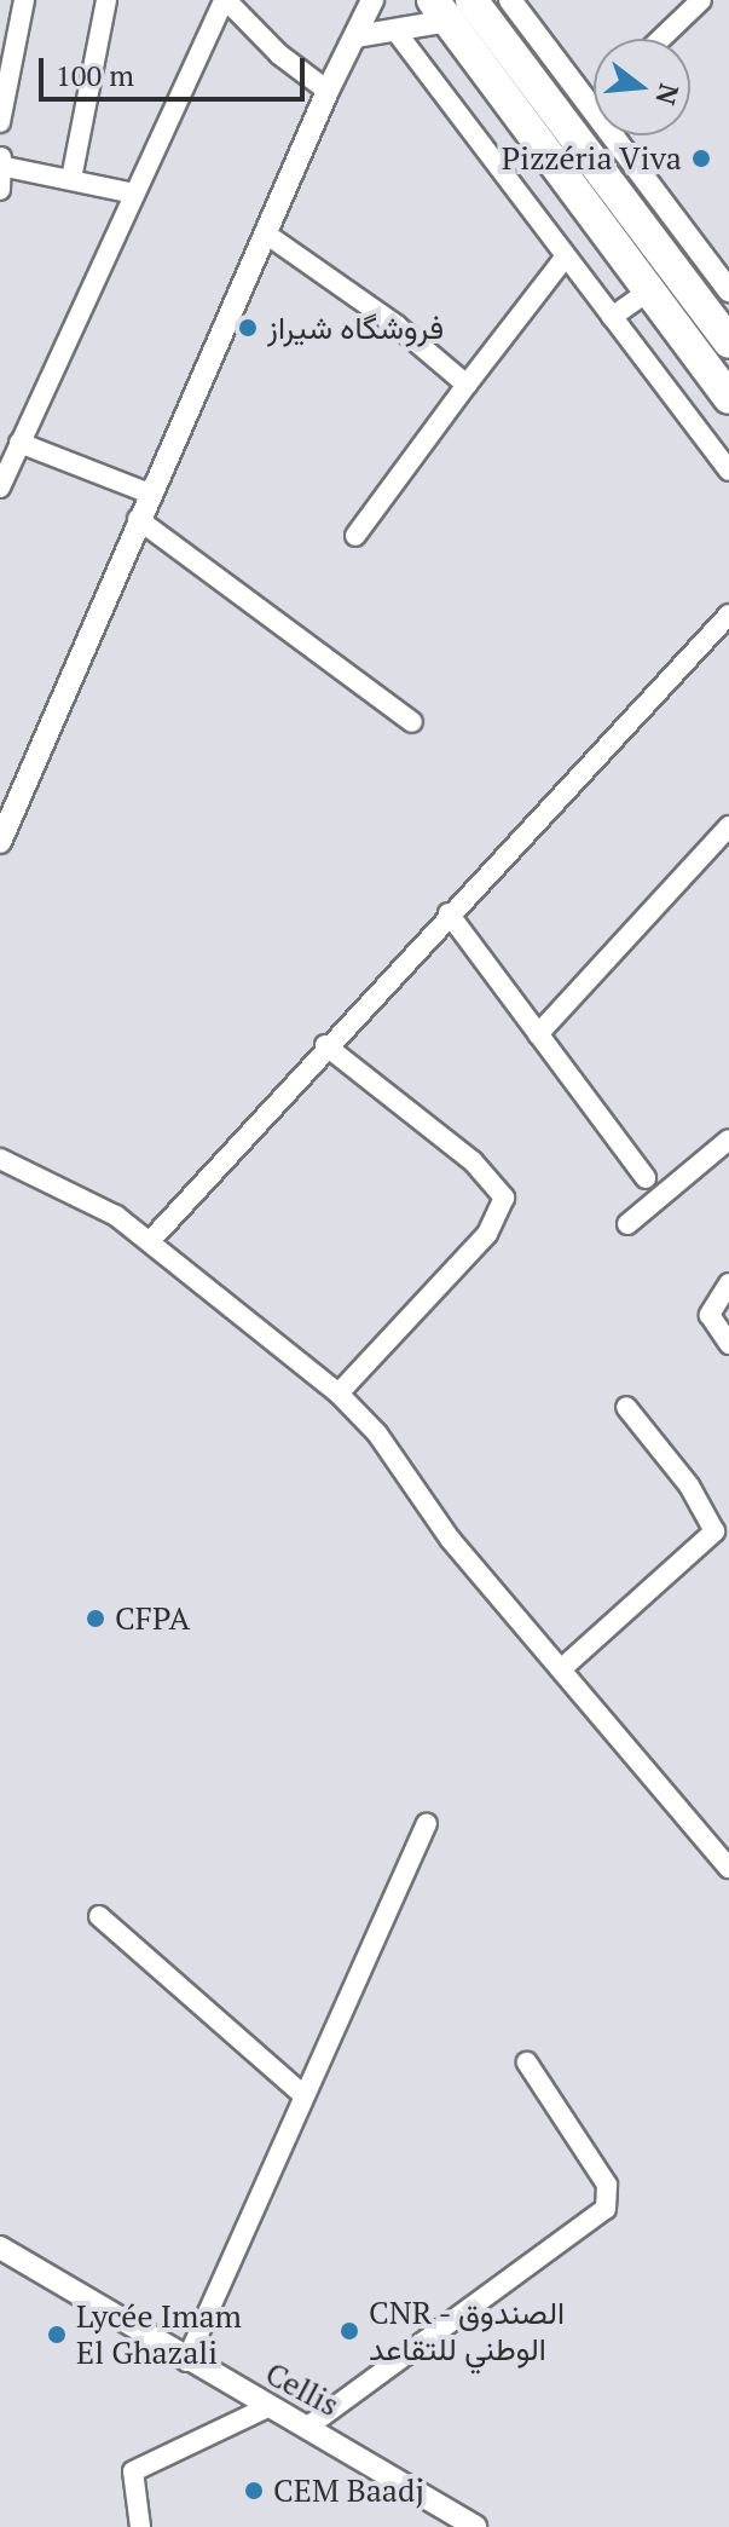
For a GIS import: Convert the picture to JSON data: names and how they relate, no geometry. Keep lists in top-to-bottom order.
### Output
{
  "streets": {
    "street": ["Cellis"]
  },
  "places": [
    "Pizzéria Viva",
    "فروشگاه شيراز",
    "CFPA",
    "CNR - الصندوق الوطني للتقاعد",
    "Lycée Imam El Ghazali",
    "CEM Baadj"
  ],
  "scale_bar": "100 m",
  "north": "right"
}
